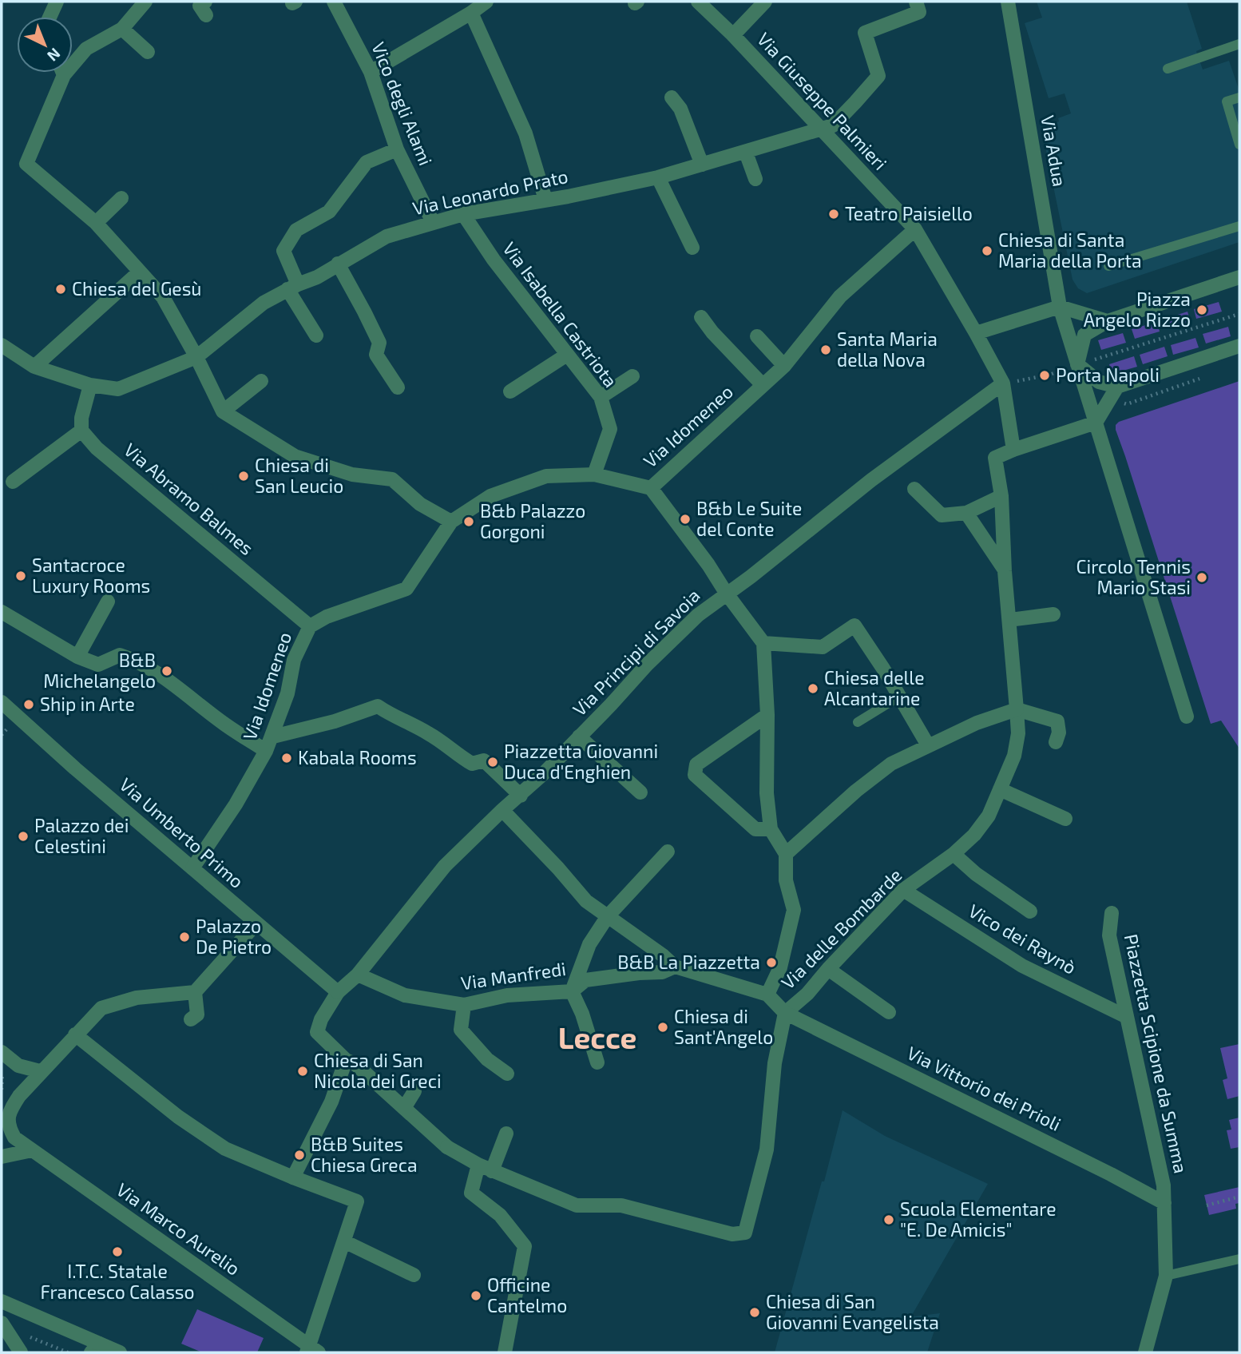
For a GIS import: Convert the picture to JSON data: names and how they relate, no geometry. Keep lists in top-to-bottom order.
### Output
{
  "streets": {
    "street": [
      "Via Giuseppe Palmieri",
      "Vico degli Alami",
      "Via Adua",
      "Via Leonardo Prato",
      "Via Isabella Castriota",
      "Via Idomeneo",
      "Via Abramo Balmes",
      "Via Principi di Savoia",
      "Via Umberto Primo",
      "Via delle Bombarde",
      "Vico dei Raynò",
      "Via Manfredi",
      "Piazzetta Scipione da Summa",
      "Via Vittorio dei Prioli",
      "Via Marco Aurelio"
    ]
  },
  "crossings": [
    ["Via Giuseppe Palmieri", "Via Leonardo Prato"],
    ["Via Giuseppe Palmieri", "Via Idomeneo"],
    ["Via Giuseppe Palmieri", "Via Principi di Savoia"],
    ["Via Giuseppe Palmieri", "Via delle Bombarde"],
    ["Vico degli Alami", "Via Leonardo Prato"],
    ["Via Leonardo Prato", "Via Isabella Castriota"],
    ["Via Isabella Castriota", "Via Idomeneo"],
    ["Via Idomeneo", "Via Abramo Balmes"],
    ["Via Idomeneo", "Via Umberto Primo"],
    ["Via Principi di Savoia", "Via Umberto Primo"],
    ["Via Principi di Savoia", "Via Manfredi"],
    ["Via delle Bombarde", "Vico dei Raynò"],
    ["Via delle Bombarde", "Via Vittorio dei Prioli"],
    ["Vico dei Raynò", "Piazzetta Scipione da Summa"],
    ["Piazzetta Scipione da Summa", "Via Vittorio dei Prioli"]
  ],
  "districts": ["Lecce"],
  "places": [
    "Teatro Paisiello",
    "Chiesa di Santa Maria della Porta",
    "Chiesa del Gesù",
    "Piazza Angelo Rizzo",
    "Santa Maria della Nova",
    "Porta Napoli",
    "Chiesa di San Leucio",
    "B&b Le Suite del Conte",
    "B&b Palazzo Gorgoni",
    "Santacroce Luxury Rooms",
    "Circolo Tennis Mario Stasi",
    "B&B Michelangelo",
    "Chiesa delle Alcantarine",
    "Ship in Arte",
    "Kabala Rooms",
    "Piazzetta Giovanni Duca d'Enghien",
    "Palazzo dei Celestini",
    "Palazzo De Pietro",
    "B&B La Piazzetta",
    "Chiesa di Sant'Angelo",
    "Chiesa di San Nicola dei Greci",
    "B&B Suites Chiesa Greca",
    "Scuola Elementare \"E. De Amicis\"",
    "I.T.C. Statale Francesco Calasso",
    "Officine Cantelmo",
    "Chiesa di San Giovanni Evangelista"
  ],
  "north": "bottom right"
}
